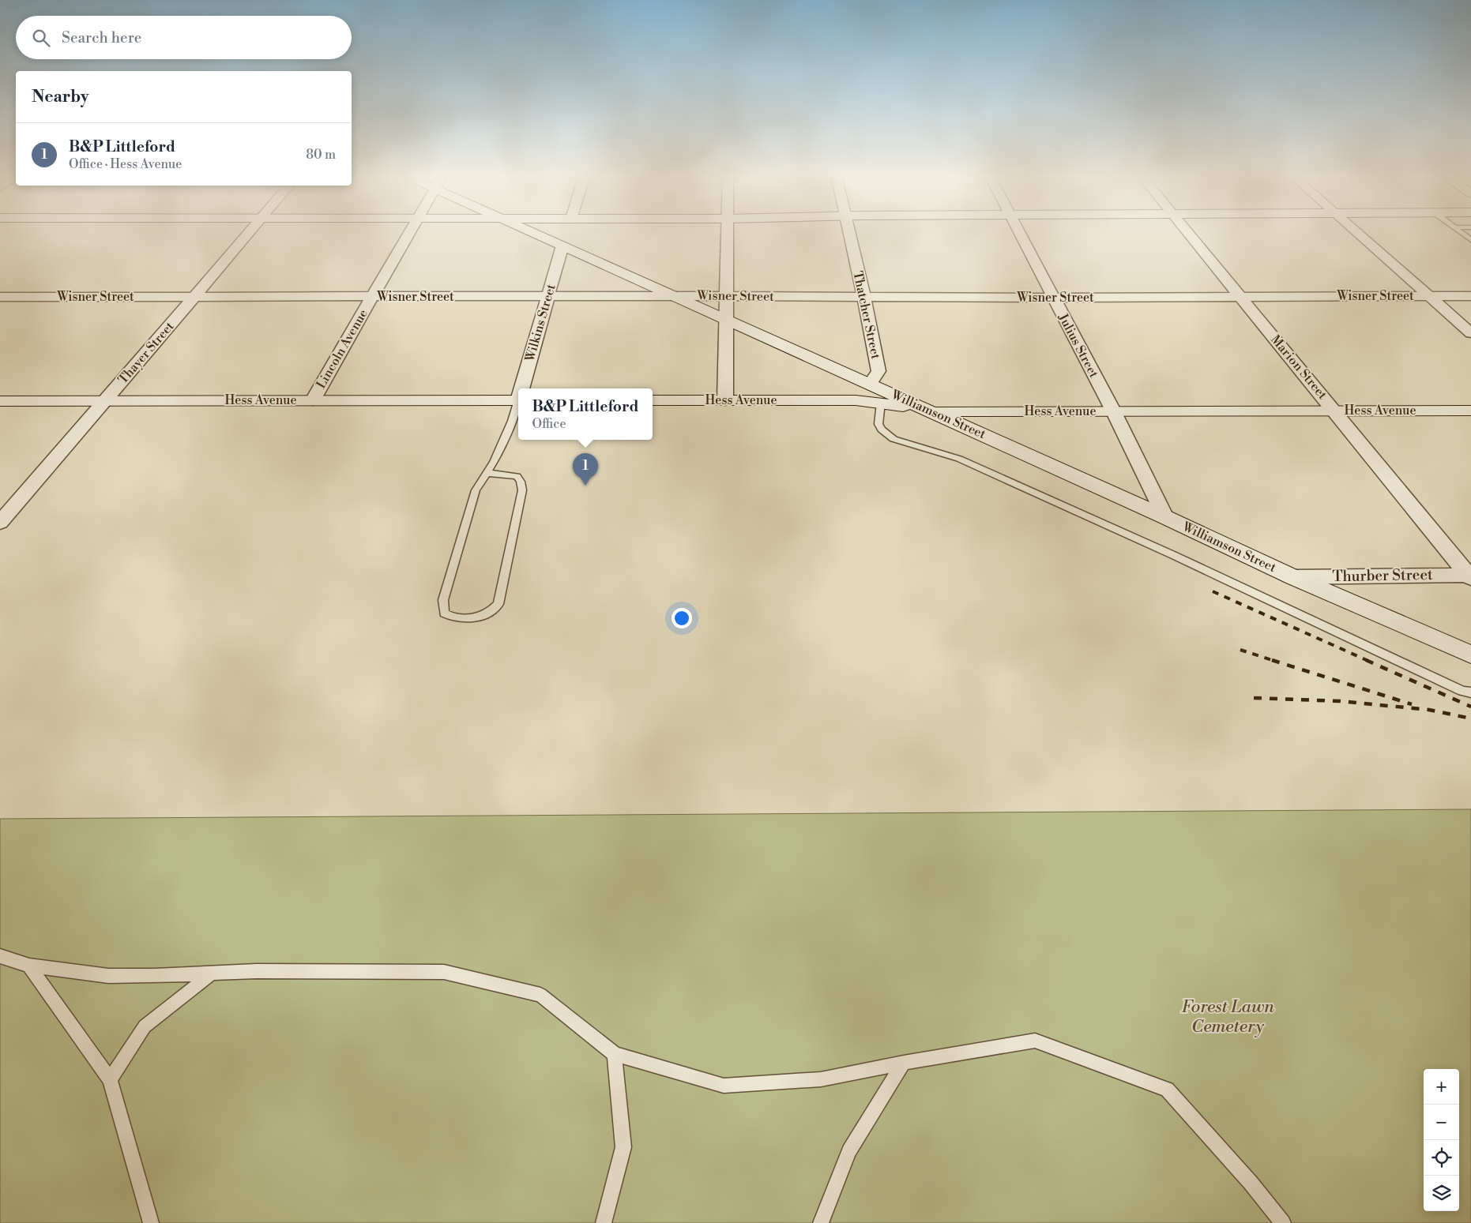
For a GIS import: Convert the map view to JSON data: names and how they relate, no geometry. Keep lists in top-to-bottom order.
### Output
{
  "streets": {
    "street": [
      "Wisner Street",
      "Thatcher Street",
      "Wilkins Street",
      "Julius Street",
      "Lincoln Avenue",
      "Thayer Street",
      "Marion Street",
      "Hess Avenue",
      "Williamson Street",
      "Thurber Street"
    ]
  },
  "crossings": [
    ["Wisner Street", "Thatcher Street"],
    ["Wisner Street", "Wilkins Street"],
    ["Wisner Street", "Julius Street"],
    ["Wisner Street", "Lincoln Avenue"],
    ["Wisner Street", "Thayer Street"],
    ["Wisner Street", "Marion Street"],
    ["Wisner Street", "Williamson Street"],
    ["Thatcher Street", "Williamson Street"],
    ["Wilkins Street", "Williamson Street"],
    ["Julius Street", "Hess Avenue"],
    ["Julius Street", "Williamson Street"],
    ["Lincoln Avenue", "Hess Avenue"],
    ["Thayer Street", "Hess Avenue"],
    ["Marion Street", "Hess Avenue"],
    ["Marion Street", "Thurber Street"],
    ["Hess Avenue", "Williamson Street"],
    ["Williamson Street", "Thurber Street"]
  ],
  "parks": ["Forest Lawn Cemetery"],
  "page": {
    "search": "Search here",
    "heading": "Nearby",
    "list": [
      {
        "mark": "1",
        "name": "B&P Littleford",
        "note": "Office · Hess Avenue",
        "value": "80 m"
      }
    ],
    "popup": ["B&P Littleford", "Office"],
    "pins": "1",
    "map_buttons": ["+", "−"]
  }
}
